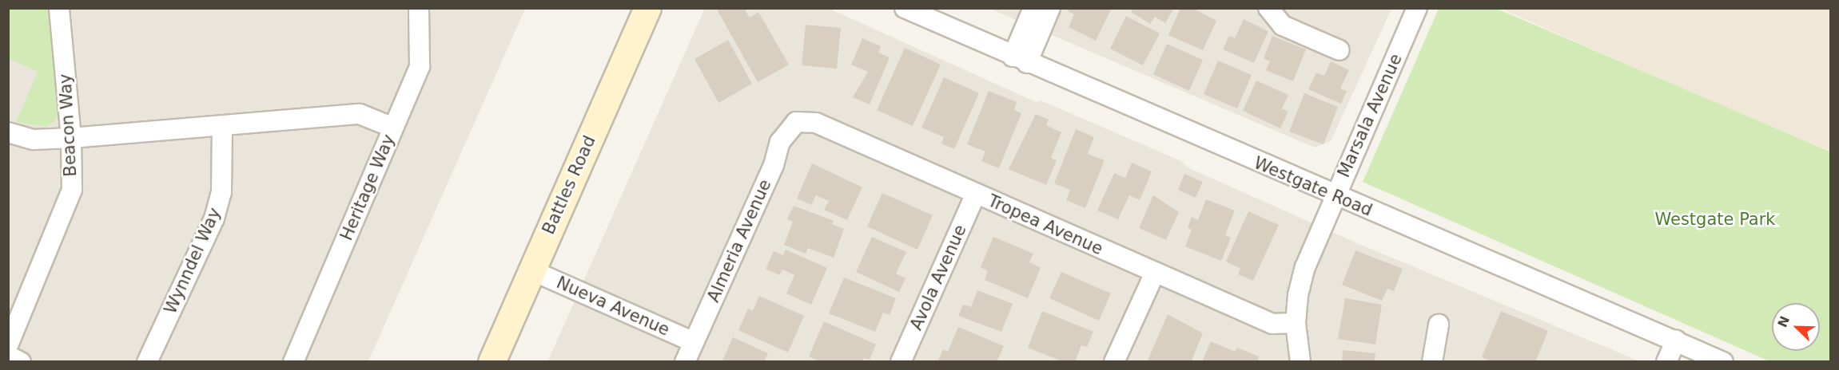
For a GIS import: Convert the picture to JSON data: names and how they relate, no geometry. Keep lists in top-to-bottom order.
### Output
{
  "streets": {
    "street": [
      "Marsala Avenue",
      "Beacon Way",
      "Battles Road",
      "Westgate Road",
      "Heritage Way",
      "Tropea Avenue",
      "Almeria Avenue",
      "Wynndel Way",
      "Avola Avenue",
      "Nueva Avenue"
    ]
  },
  "crossings": [
    ["Marsala Avenue", "Westgate Road"],
    ["Marsala Avenue", "Tropea Avenue"],
    ["Battles Road", "Nueva Avenue"],
    ["Tropea Avenue", "Almeria Avenue"],
    ["Tropea Avenue", "Avola Avenue"],
    ["Almeria Avenue", "Nueva Avenue"]
  ],
  "parks": ["Westgate Park"],
  "north": "top left"
}
